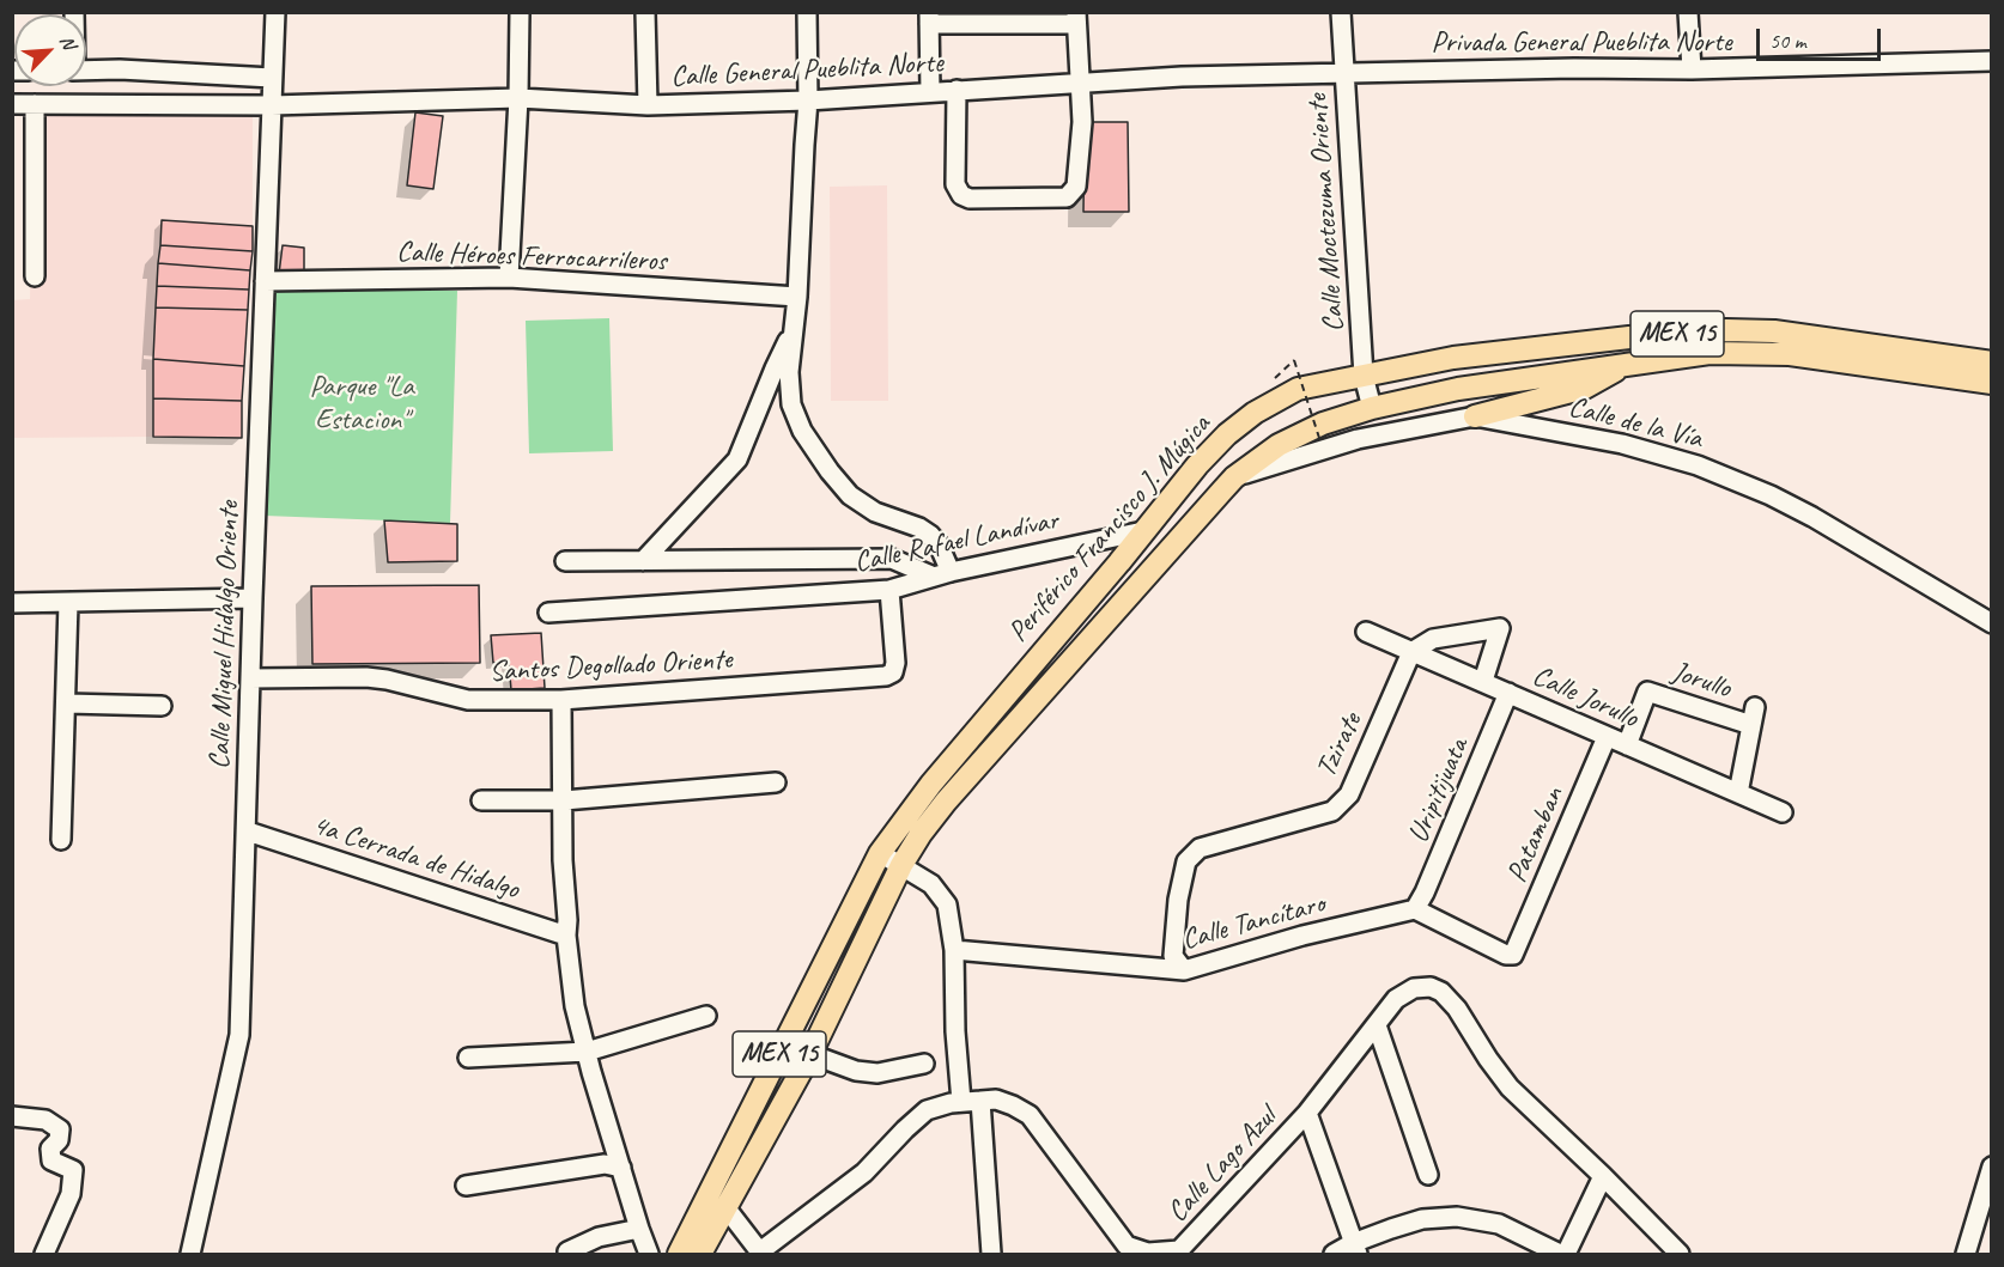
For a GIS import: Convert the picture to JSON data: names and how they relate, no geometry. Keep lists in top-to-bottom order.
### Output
{
  "streets": {
    "main road": ["MEX 15", "Periférico Francisco J. Múgica"],
    "street": [
      "Privada General Pueblita Norte",
      "Calle General Pueblita Norte",
      "Calle Moctezuma Oriente",
      "Calle Héroes Ferrocarrileros",
      "Calle de la Vía",
      "Calle Rafael Landívar",
      "Calle Miguel Hidalgo Oriente",
      "Santos Degollado Oriente",
      "Jorullo",
      "Calle Jorullo",
      "Tzirate",
      "Uripitijuata",
      "Patamban",
      "4a Cerrada de Hidalgo",
      "Calle Tancítaro",
      "Calle Lago Azul"
    ]
  },
  "crossings": [
    ["Privada General Pueblita Norte", "Calle General Pueblita Norte"],
    ["Privada General Pueblita Norte", "Calle Moctezuma Oriente"],
    ["Calle General Pueblita Norte", "Calle Moctezuma Oriente"],
    ["Calle General Pueblita Norte", "Calle Miguel Hidalgo Oriente"],
    ["Calle Moctezuma Oriente", "Periférico Francisco J. Múgica"],
    ["Calle Héroes Ferrocarrileros", "Calle Miguel Hidalgo Oriente"],
    ["Calle de la Vía", "Periférico Francisco J. Múgica"],
    ["Periférico Francisco J. Múgica", "Calle Rafael Landívar"],
    ["Periférico Francisco J. Múgica", "Calle Lago Azul"],
    ["Calle Rafael Landívar", "Santos Degollado Oriente"],
    ["Calle Miguel Hidalgo Oriente", "Santos Degollado Oriente"],
    ["Calle Miguel Hidalgo Oriente", "4a Cerrada de Hidalgo"],
    ["Jorullo", "Calle Jorullo"],
    ["Calle Jorullo", "Tzirate"],
    ["Calle Jorullo", "Uripitijuata"],
    ["Calle Jorullo", "Patamban"],
    ["Tzirate", "Calle Tancítaro"],
    ["Uripitijuata", "Patamban"],
    ["Uripitijuata", "Calle Tancítaro"],
    ["Patamban", "Calle Tancítaro"]
  ],
  "parks": ["Parque \"La Estacion\""],
  "scale_bar": "50 m",
  "north": "top right"
}
